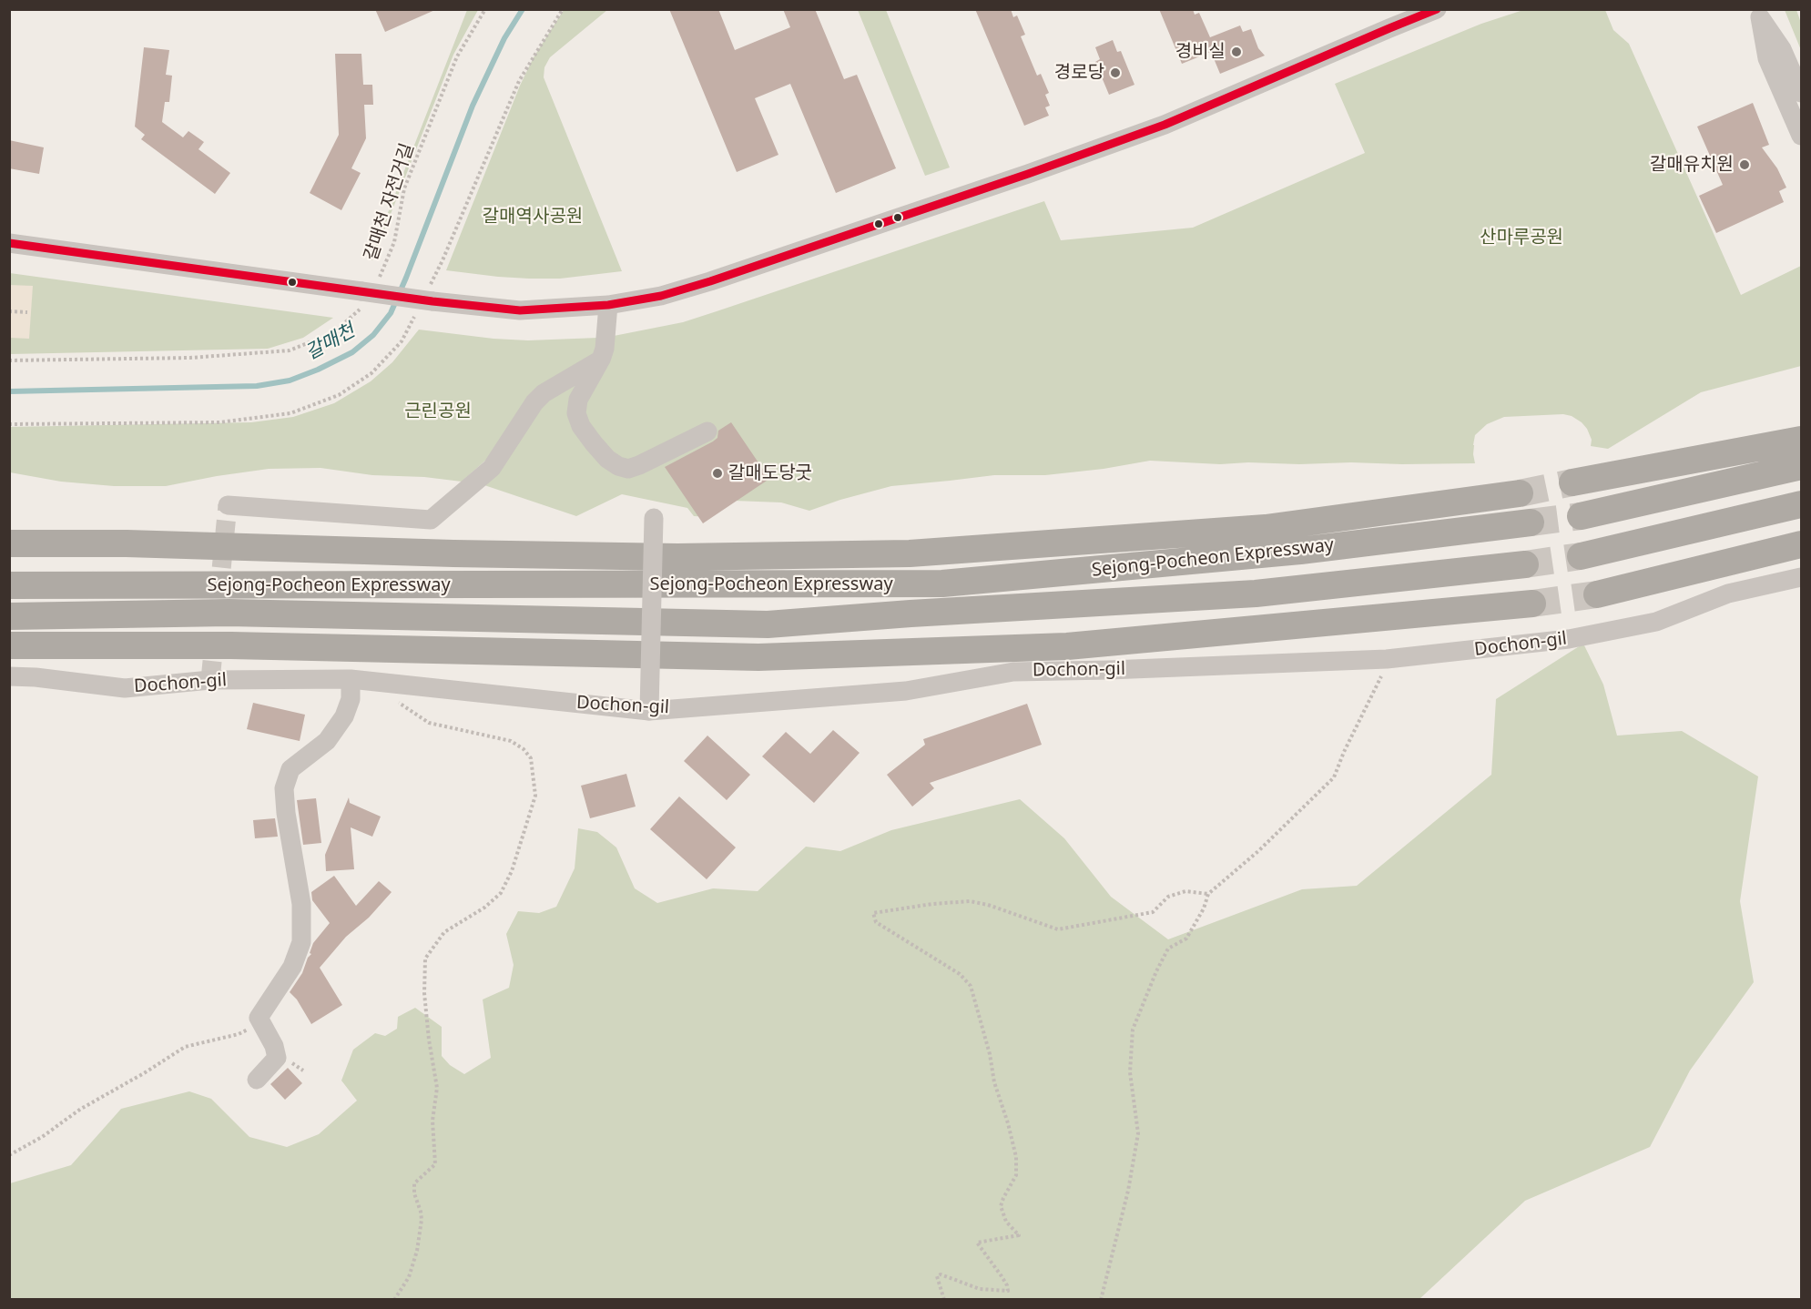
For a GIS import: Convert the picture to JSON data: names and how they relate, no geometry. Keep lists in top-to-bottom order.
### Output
{
  "streets": {
    "highway": ["Sejong-Pocheon Expressway"],
    "street": ["Dochon-gil"],
    "path": ["갈매천 자전거길"]
  },
  "water": ["갈매천"],
  "parks": ["갈매역사공원", "산마루공원", "근린공원"],
  "places": [
    "경비실",
    "경로당",
    "갈매유치원",
    "갈매도당굿"
  ]
}
